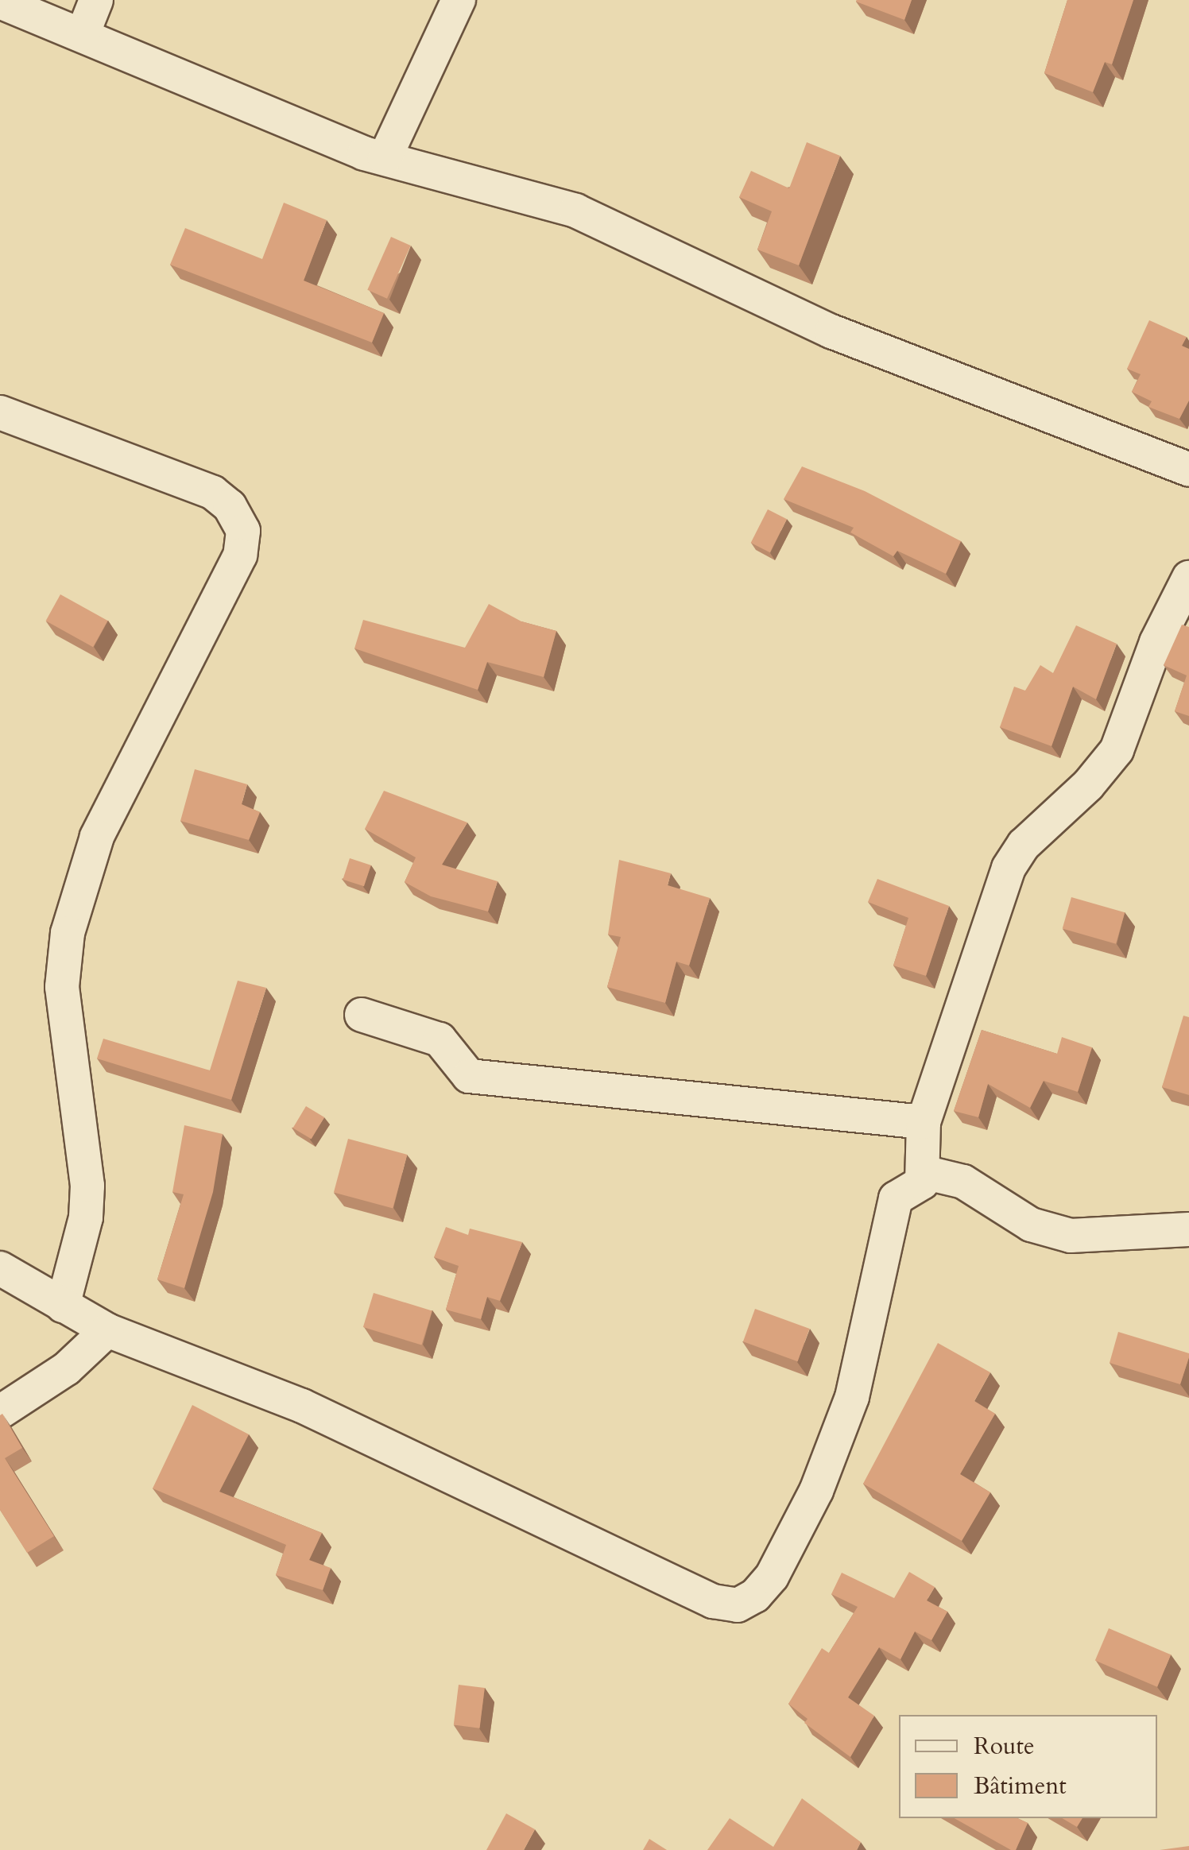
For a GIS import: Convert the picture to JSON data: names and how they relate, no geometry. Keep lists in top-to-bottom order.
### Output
{
  "legend": ["Route", "Bâtiment"]
}
